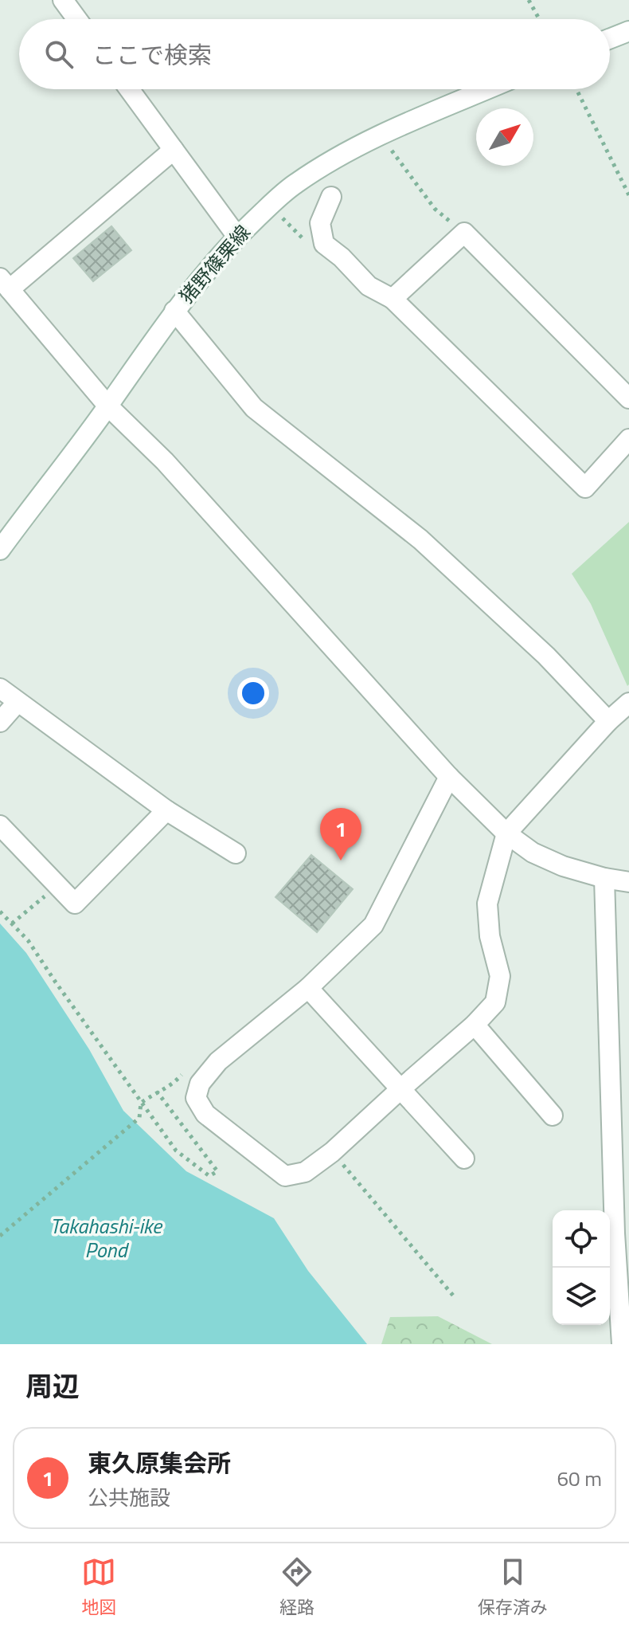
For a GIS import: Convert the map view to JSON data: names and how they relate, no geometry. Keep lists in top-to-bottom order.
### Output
{
  "streets": {
    "street": ["猪野篠栗線"]
  },
  "water": ["Takahashi-ike Pond"],
  "north": "top right",
  "page": {
    "search": "ここで検索",
    "pins": "1",
    "heading": "周辺",
    "list": [
      {
        "mark": "1",
        "name": "東久原集会所",
        "note": "公共施設",
        "value": "60 m"
      }
    ],
    "nav": ["地図", "経路", "保存済み"]
  }
}
